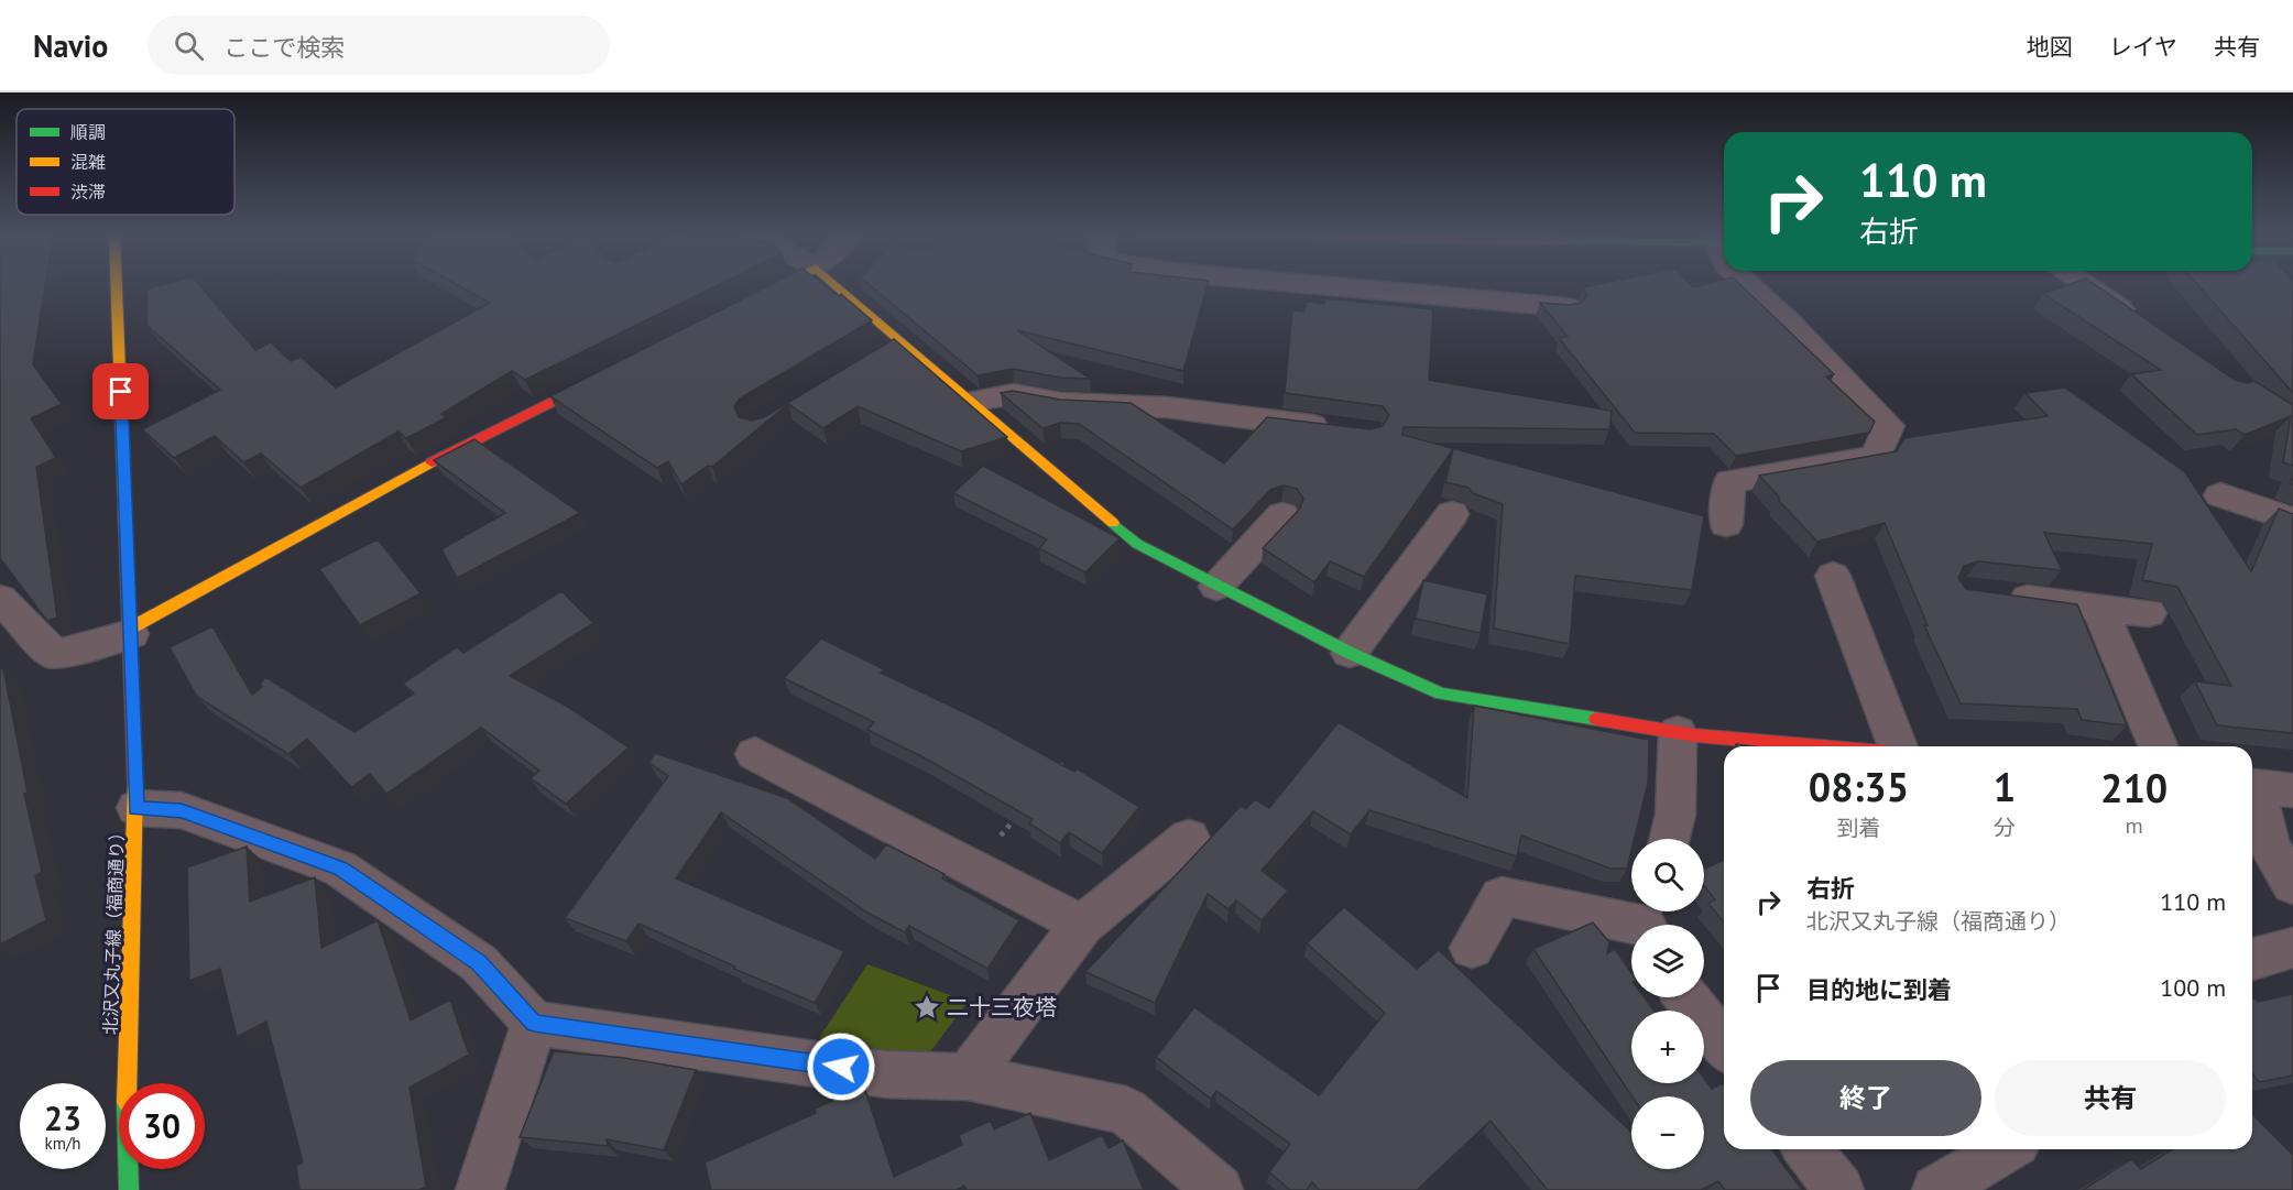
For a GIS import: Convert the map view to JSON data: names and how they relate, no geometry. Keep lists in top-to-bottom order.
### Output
{
  "streets": {
    "street": ["北沢又丸子線（福商通り）"]
  },
  "places": {
    "place": ["二十三夜塔"]
  },
  "legend": ["順調", "混雑", "渋滞"],
  "page": {
    "header": "Navio",
    "search": "ここで検索",
    "nav": ["地図", "レイヤ", "共有"],
    "turn": ["110 m", "右折"],
    "eta": [
      "08:35",
      "到着",
      "1",
      "分",
      "210",
      "m"
    ],
    "map_buttons": ["+", "−"],
    "list": [
      {
        "name": "右折",
        "note": "北沢又丸子線（福商通り）",
        "value": "110 m"
      },
      {
        "name": "目的地に到着",
        "value": "100 m"
      }
    ],
    "buttons": ["終了", "共有"],
    "speed": "23 km/h",
    "limit": "30"
  }
}
